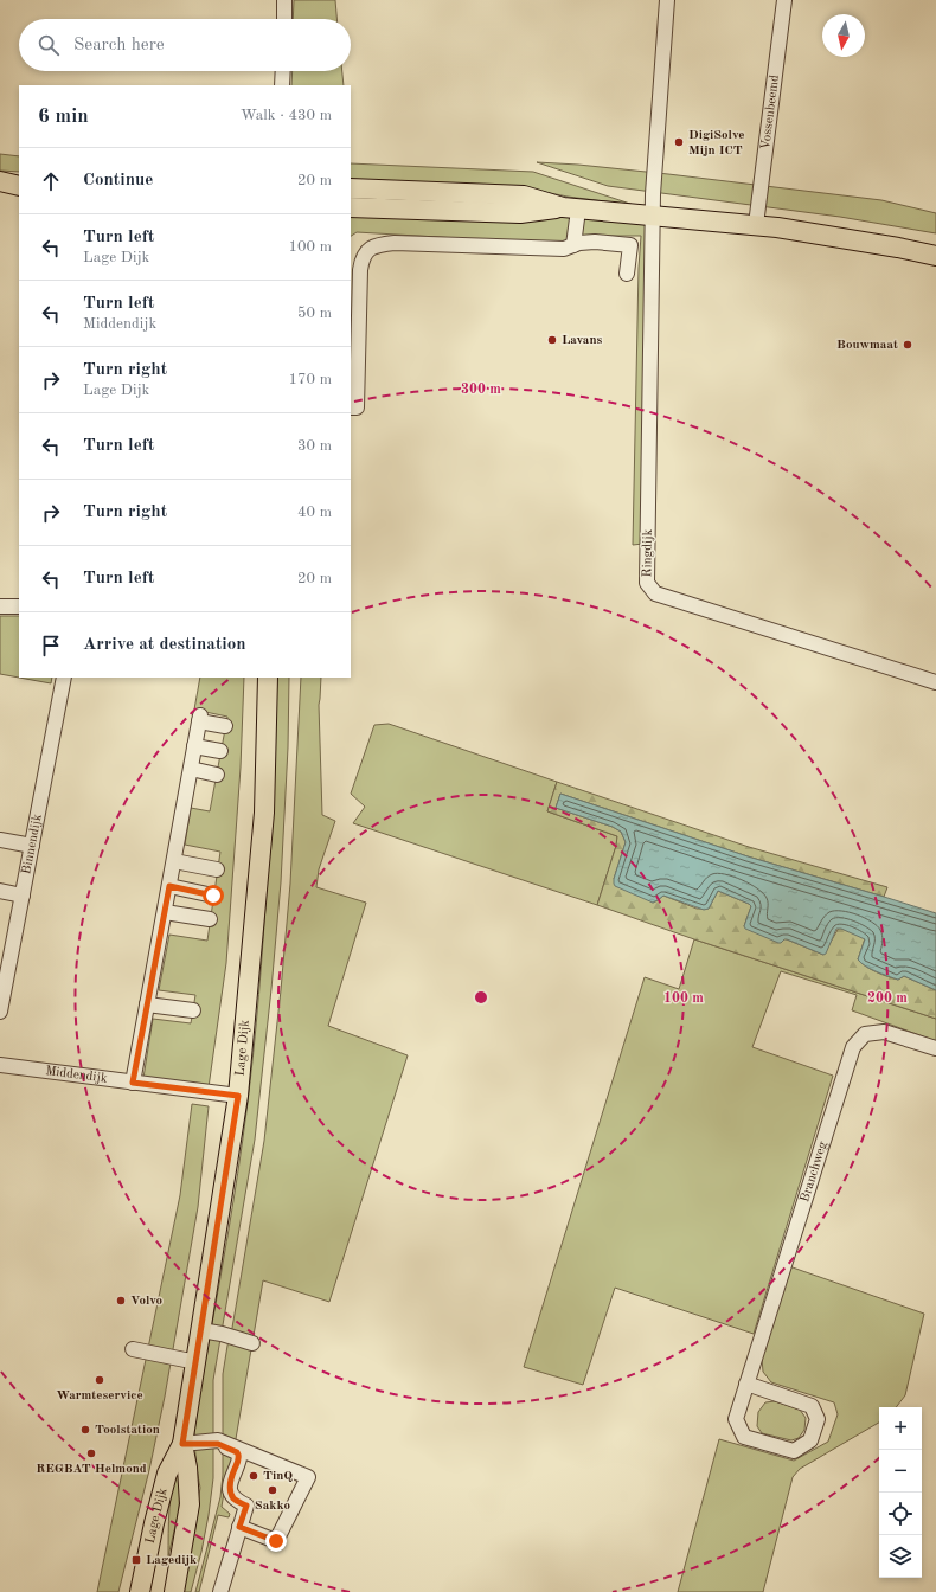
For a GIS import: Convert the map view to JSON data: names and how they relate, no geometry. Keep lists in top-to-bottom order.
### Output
{
  "streets": {
    "main road": ["Lage Dijk"],
    "street": [
      "Vossenbeemd",
      "Ringdijk",
      "Binnendijk",
      "Middendijk",
      "Branchweg"
    ]
  },
  "crossings": [
    ["Lage Dijk", "Middendijk"]
  ],
  "places": {
    "other": [
      "DigiSolve Mijn ICT",
      "Lavans",
      "Bouwmaat",
      "Volvo",
      "Warmteservice",
      "Toolstation",
      "REGBAT Helmond",
      "TinQ",
      "Sakko"
    ],
    "transit": ["Lagedijk"]
  },
  "north": "bottom",
  "page": {
    "search": "Search here",
    "heading": ["6 min", "Walk · 430 m"],
    "list": [
      ["Continue", "20 m"],
      ["Turn left", "Lage Dijk", "100 m"],
      ["Turn left", "Middendijk", "50 m"],
      ["Turn right", "Lage Dijk", "170 m"],
      ["Turn left", "30 m"],
      ["Turn right", "40 m"],
      ["Turn left", "20 m"],
      "Arrive at destination"
    ],
    "map_buttons": ["+", "−"]
  },
  "rings": ["300 m", "100 m", "200 m"]
}
